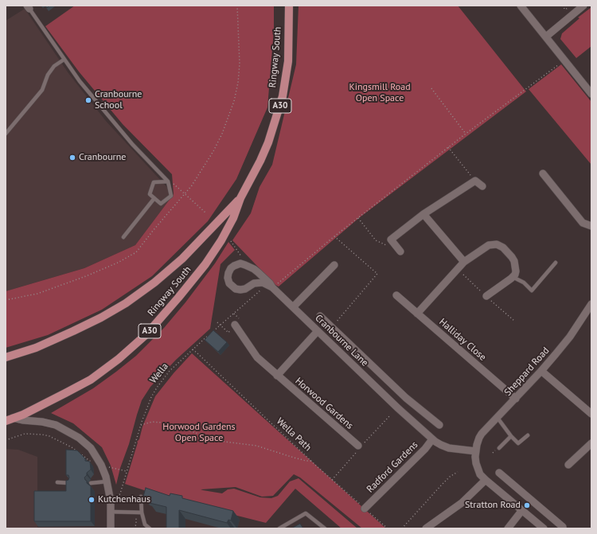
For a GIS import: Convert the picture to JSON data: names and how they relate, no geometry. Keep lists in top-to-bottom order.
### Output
{
  "streets": {
    "main road": ["Ringway South", "A30"],
    "street": [
      "Halliday Close",
      "Cranbourne Lane",
      "Sheppard Road",
      "Horwood Gardens",
      "Radford Gardens"
    ],
    "path": ["Wella", "Wella Path"]
  },
  "crossings": [
    ["Halliday Close", "Sheppard Road"],
    ["Cranbourne Lane", "Sheppard Road"],
    ["Cranbourne Lane", "Radford Gardens"],
    ["Wella", "Wella Path"],
    ["Wella Path", "Radford Gardens"]
  ],
  "parks": ["Kingsmill Road Open Space", "Horwood Gardens Open Space"],
  "places": [
    "Cranbourne School",
    "Cranbourne",
    "Kutchenhaus",
    "Stratton Road"
  ]
}
